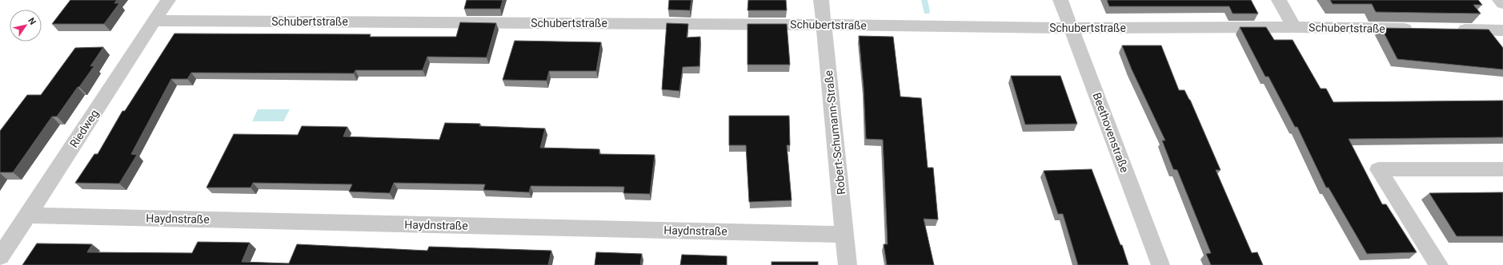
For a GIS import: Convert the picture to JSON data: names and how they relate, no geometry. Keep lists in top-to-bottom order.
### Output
{
  "streets": {
    "street": [
      "Schubertstraße",
      "Riedweg",
      "Robert-Schumann-Straße",
      "Beethovenstraße",
      "Haydnstraße"
    ]
  },
  "crossings": [
    ["Schubertstraße", "Riedweg"],
    ["Schubertstraße", "Robert-Schumann-Straße"],
    ["Schubertstraße", "Beethovenstraße"],
    ["Riedweg", "Haydnstraße"],
    ["Robert-Schumann-Straße", "Haydnstraße"]
  ],
  "north": "top right"
}
